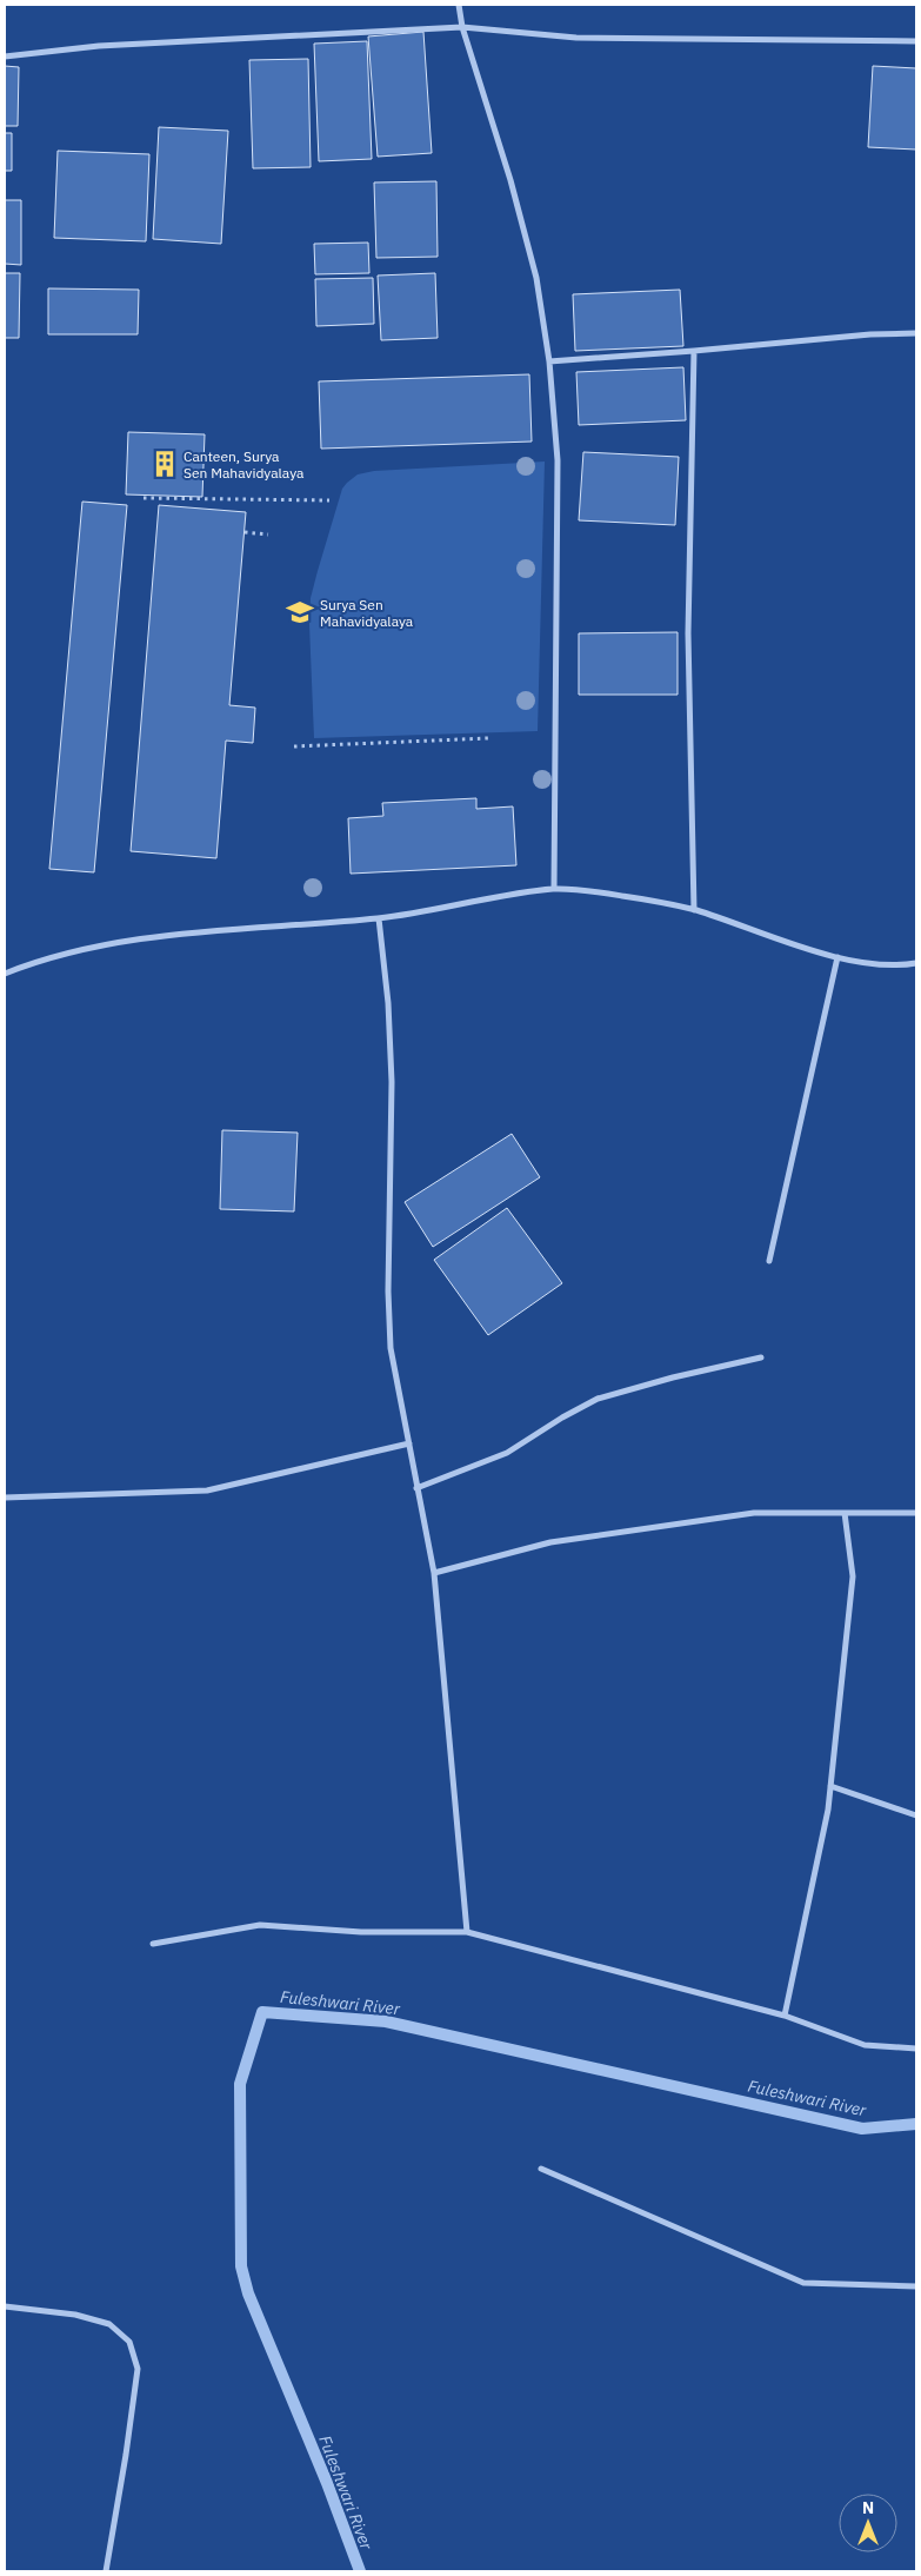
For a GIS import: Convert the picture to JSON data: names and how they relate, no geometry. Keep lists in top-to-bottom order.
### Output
{
  "water": ["Fuleshwari River"],
  "places": {
    "building": ["Canteen, Surya Sen Mahavidyalaya"],
    "school or university": ["Surya Sen Mahavidyalaya"]
  },
  "north": "top"
}
